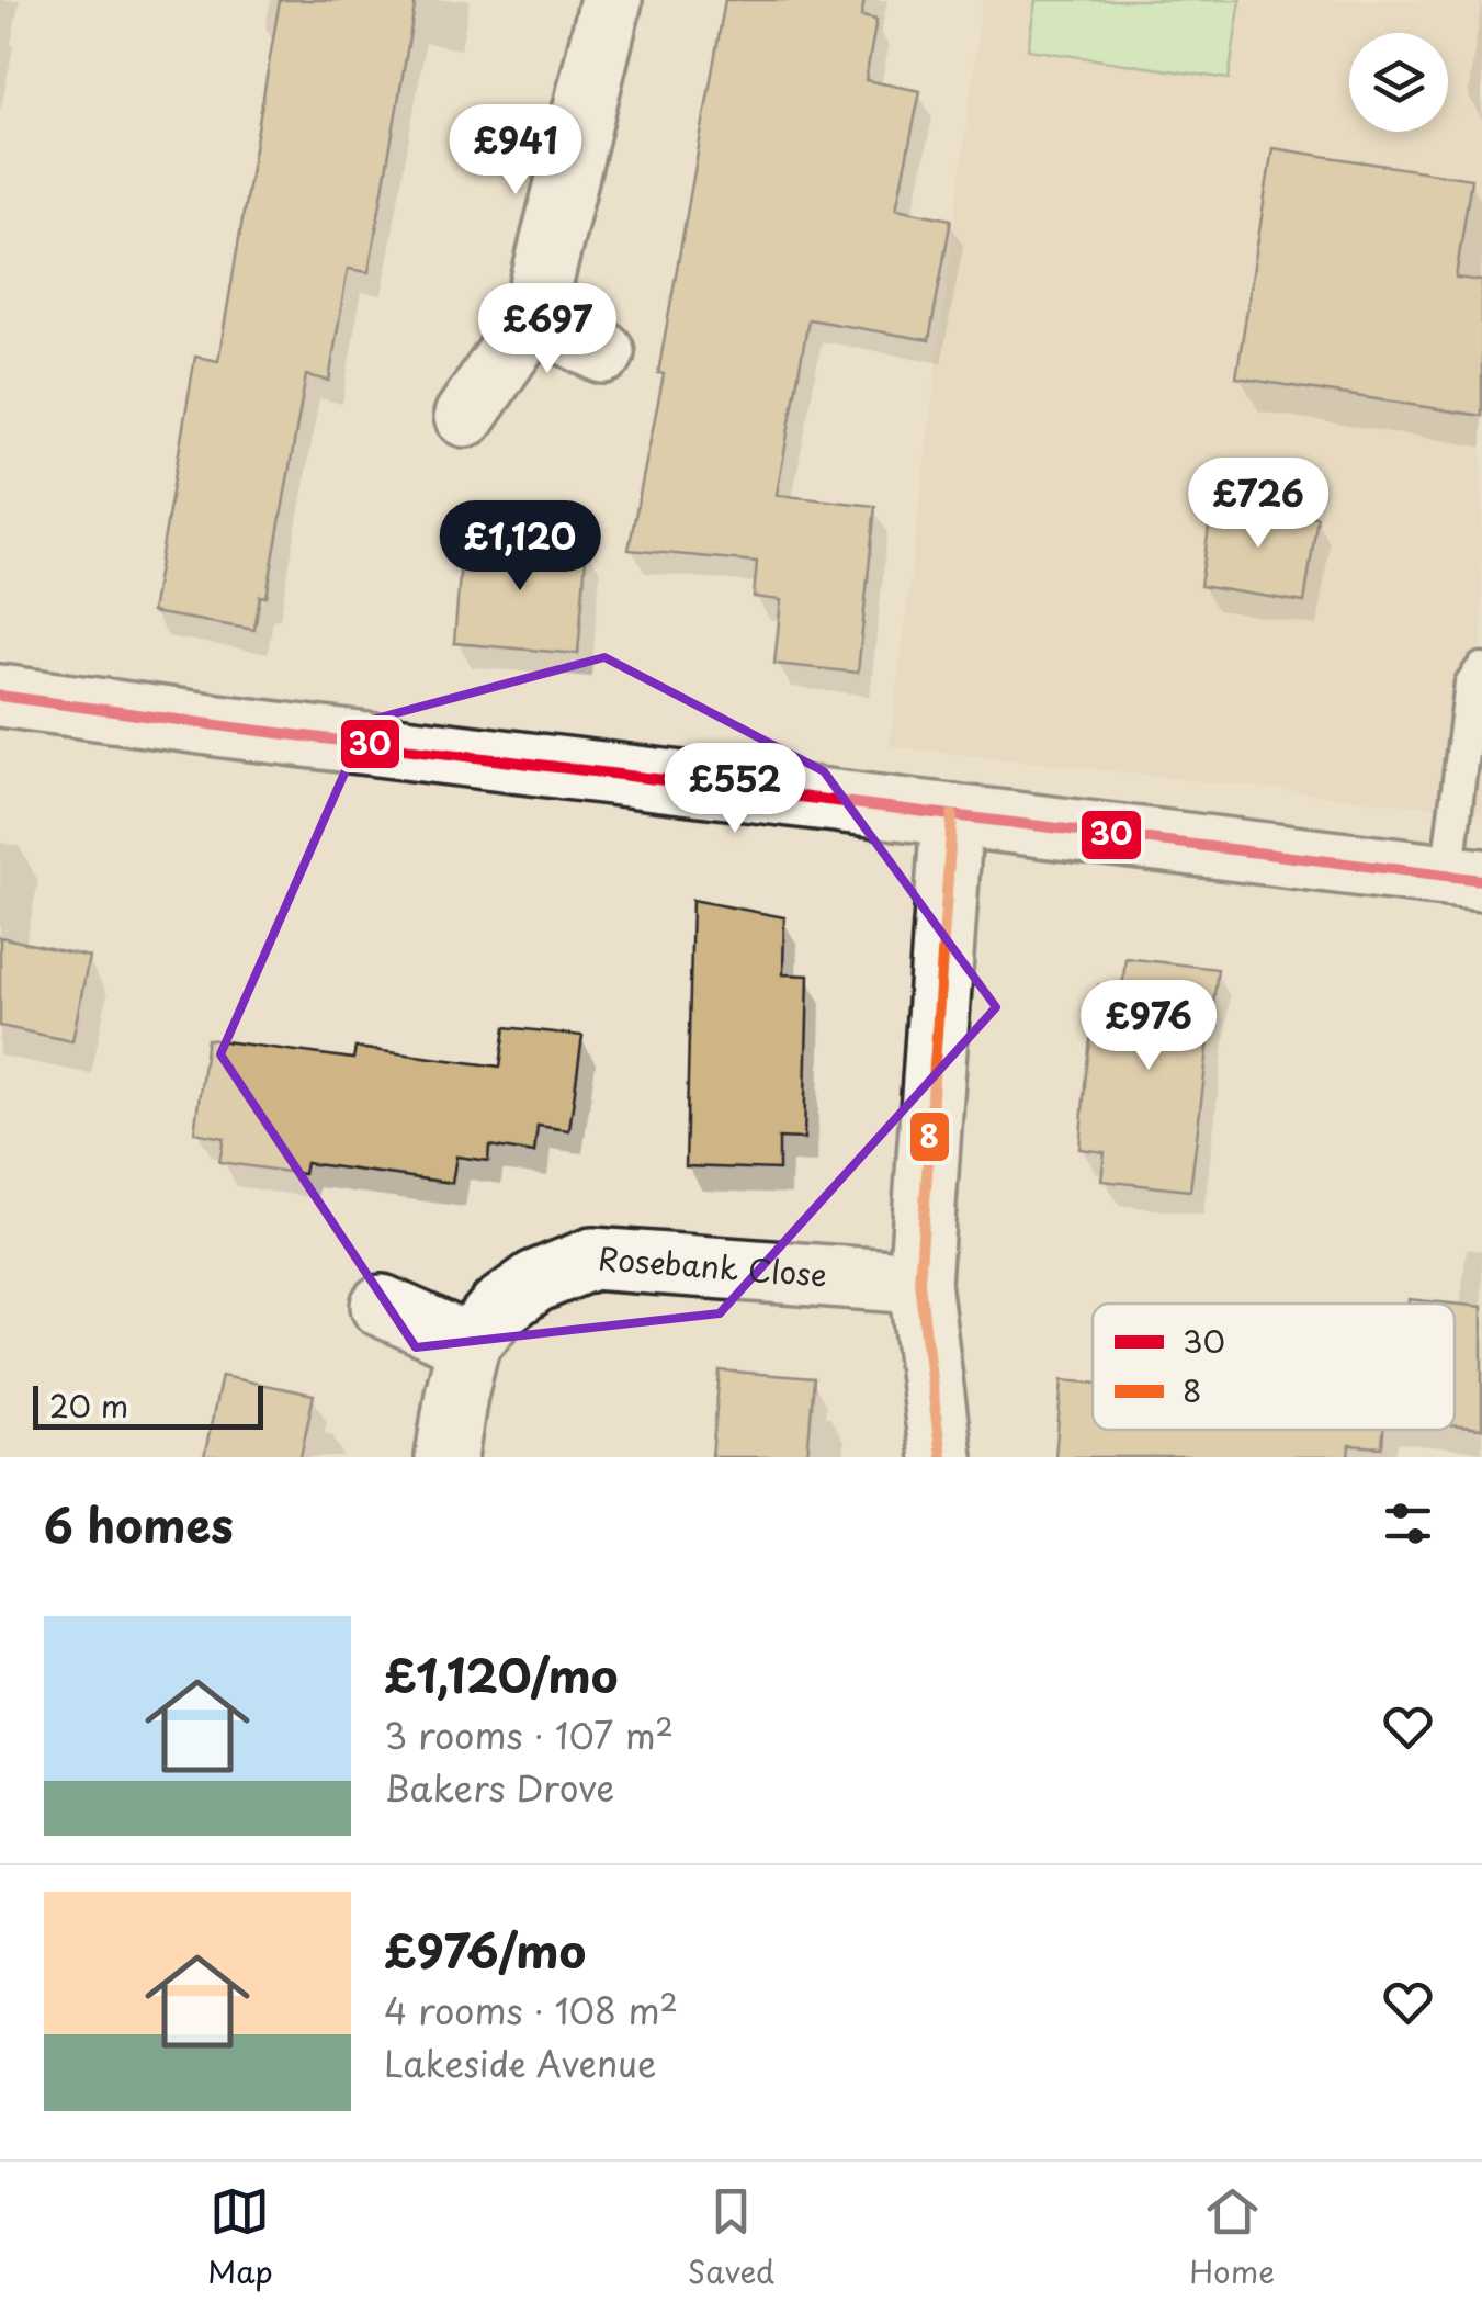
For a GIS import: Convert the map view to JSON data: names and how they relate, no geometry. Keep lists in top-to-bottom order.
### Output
{
  "streets": {
    "street": ["Rosebank Close"]
  },
  "lines": ["transit line 30", "transit line 8"],
  "legend": ["30", "8"],
  "scale_bar": "20 m",
  "page": {
    "price": [
      "£941",
      "£697",
      "£726",
      "£1,120",
      "£552",
      "£976"
    ],
    "scale": "20 m",
    "heading": "6 homes",
    "list": [
      {
        "name": "£1,120/mo",
        "note": "3 rooms · 107 m² · Bakers Drove"
      },
      {
        "name": "£976/mo",
        "note": "4 rooms · 108 m² · Lakeside Avenue"
      }
    ],
    "tabs": ["Map", "Saved", "Home"]
  }
}
